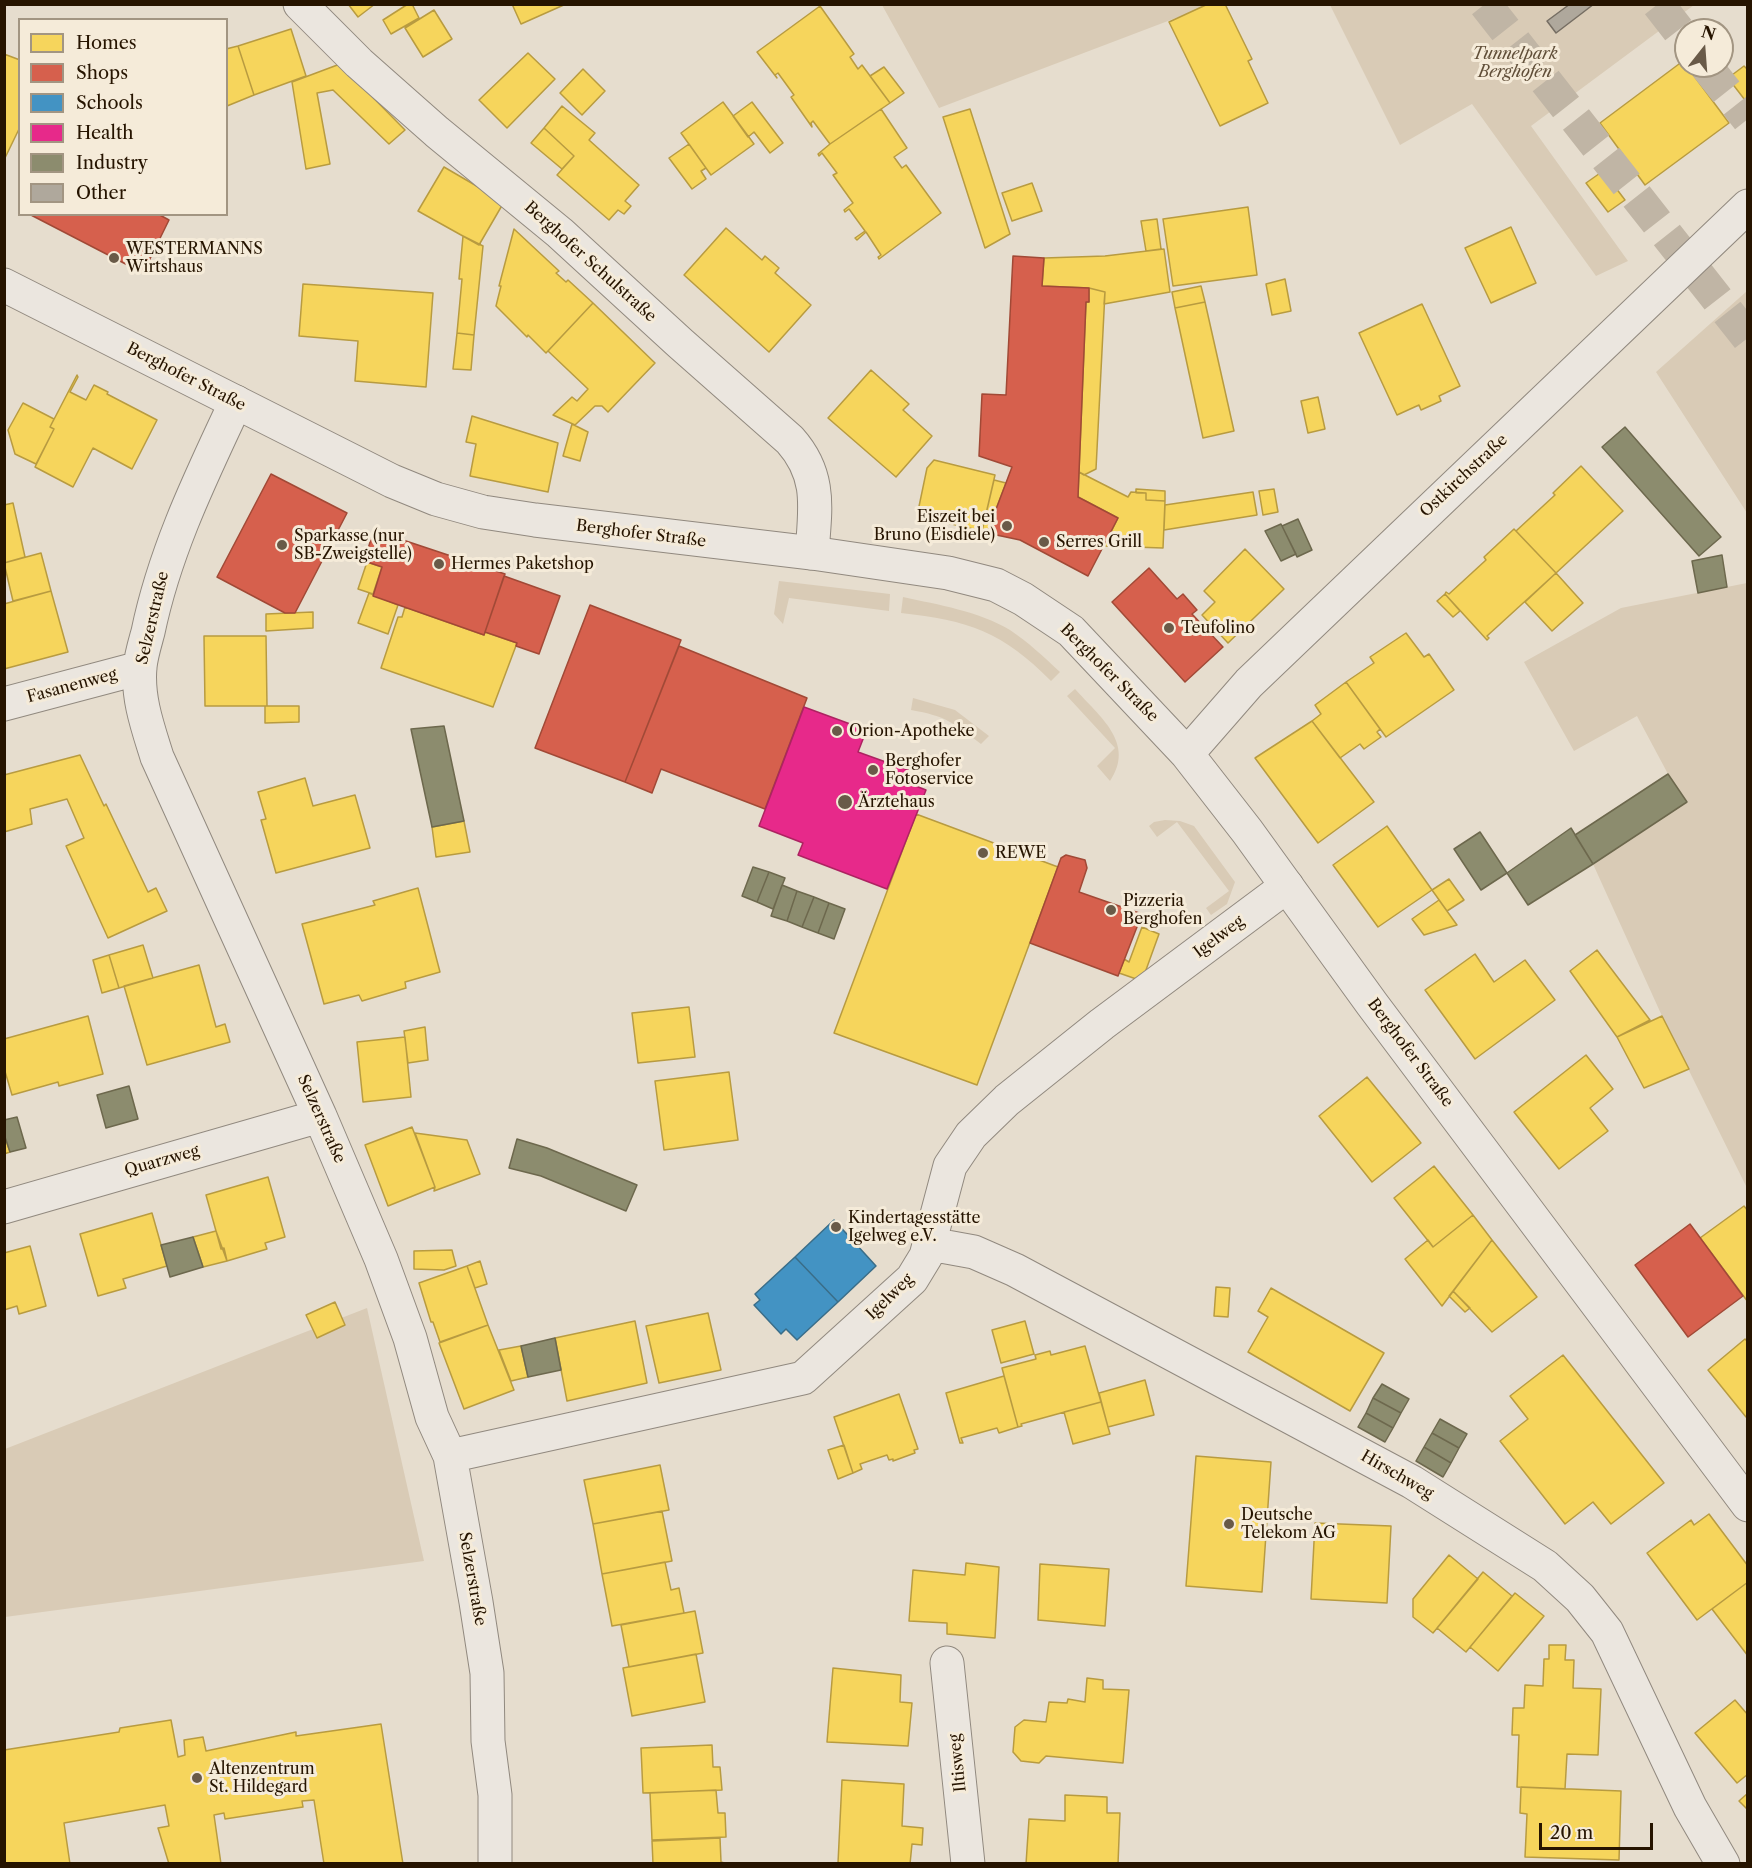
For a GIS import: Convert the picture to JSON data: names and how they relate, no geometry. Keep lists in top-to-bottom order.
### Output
{
  "streets": {
    "street": [
      "Berghofer Schulstraße",
      "Berghofer Straße",
      "Ostkirchstraße",
      "Selzerstraße",
      "Fasanenweg",
      "Igelweg",
      "Quarzweg",
      "Hirschweg",
      "Iltisweg"
    ]
  },
  "crossings": [
    ["Berghofer Schulstraße", "Berghofer Straße"],
    ["Berghofer Straße", "Ostkirchstraße"],
    ["Berghofer Straße", "Selzerstraße"],
    ["Berghofer Straße", "Igelweg"],
    ["Selzerstraße", "Fasanenweg"],
    ["Selzerstraße", "Igelweg"],
    ["Selzerstraße", "Quarzweg"],
    ["Igelweg", "Hirschweg"]
  ],
  "parks": ["Tunnelpark Berghofen"],
  "places": [
    "WESTERMANNS Wirtshaus",
    "Eiszeit bei Bruno (Eisdiele)",
    "Serres Grill",
    "Sparkasse (nur SB-Zweigstelle)",
    "Hermes Paketshop",
    "Teufolino",
    "Orion-Apotheke",
    "Berghofer Fotoservice",
    "Ärztehaus",
    "REWE",
    "Pizzeria Berghofen",
    "Kindertagesstätte Igelweg e.V.",
    "Deutsche Telekom AG",
    "Altenzentrum St. Hildegard"
  ],
  "legend": [
    "Homes",
    "Shops",
    "Schools",
    "Health",
    "Industry",
    "Other"
  ],
  "scale_bar": "20 m",
  "north": "top"
}
